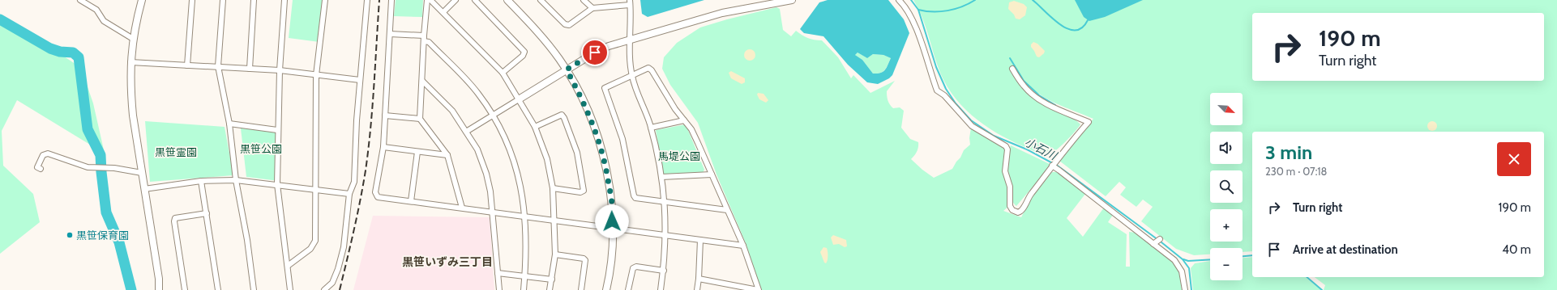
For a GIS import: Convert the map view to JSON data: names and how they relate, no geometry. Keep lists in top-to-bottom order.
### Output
{
  "districts": ["黒笹いずみ三丁目"],
  "water": ["小石川"],
  "parks": ["黒笹公園", "黒笹霊園", "馬堤公園"],
  "places": ["黒笹保育園"],
  "north": "bottom right",
  "page": {
    "turn": ["190 m", "Turn right"],
    "map_buttons": ["+", "−"],
    "heading": ["3 min", "230 m · 07:18"],
    "list": [
      {
        "name": "Turn right",
        "value": "190 m"
      },
      {
        "name": "Arrive at destination",
        "value": "40 m"
      }
    ]
  }
}
